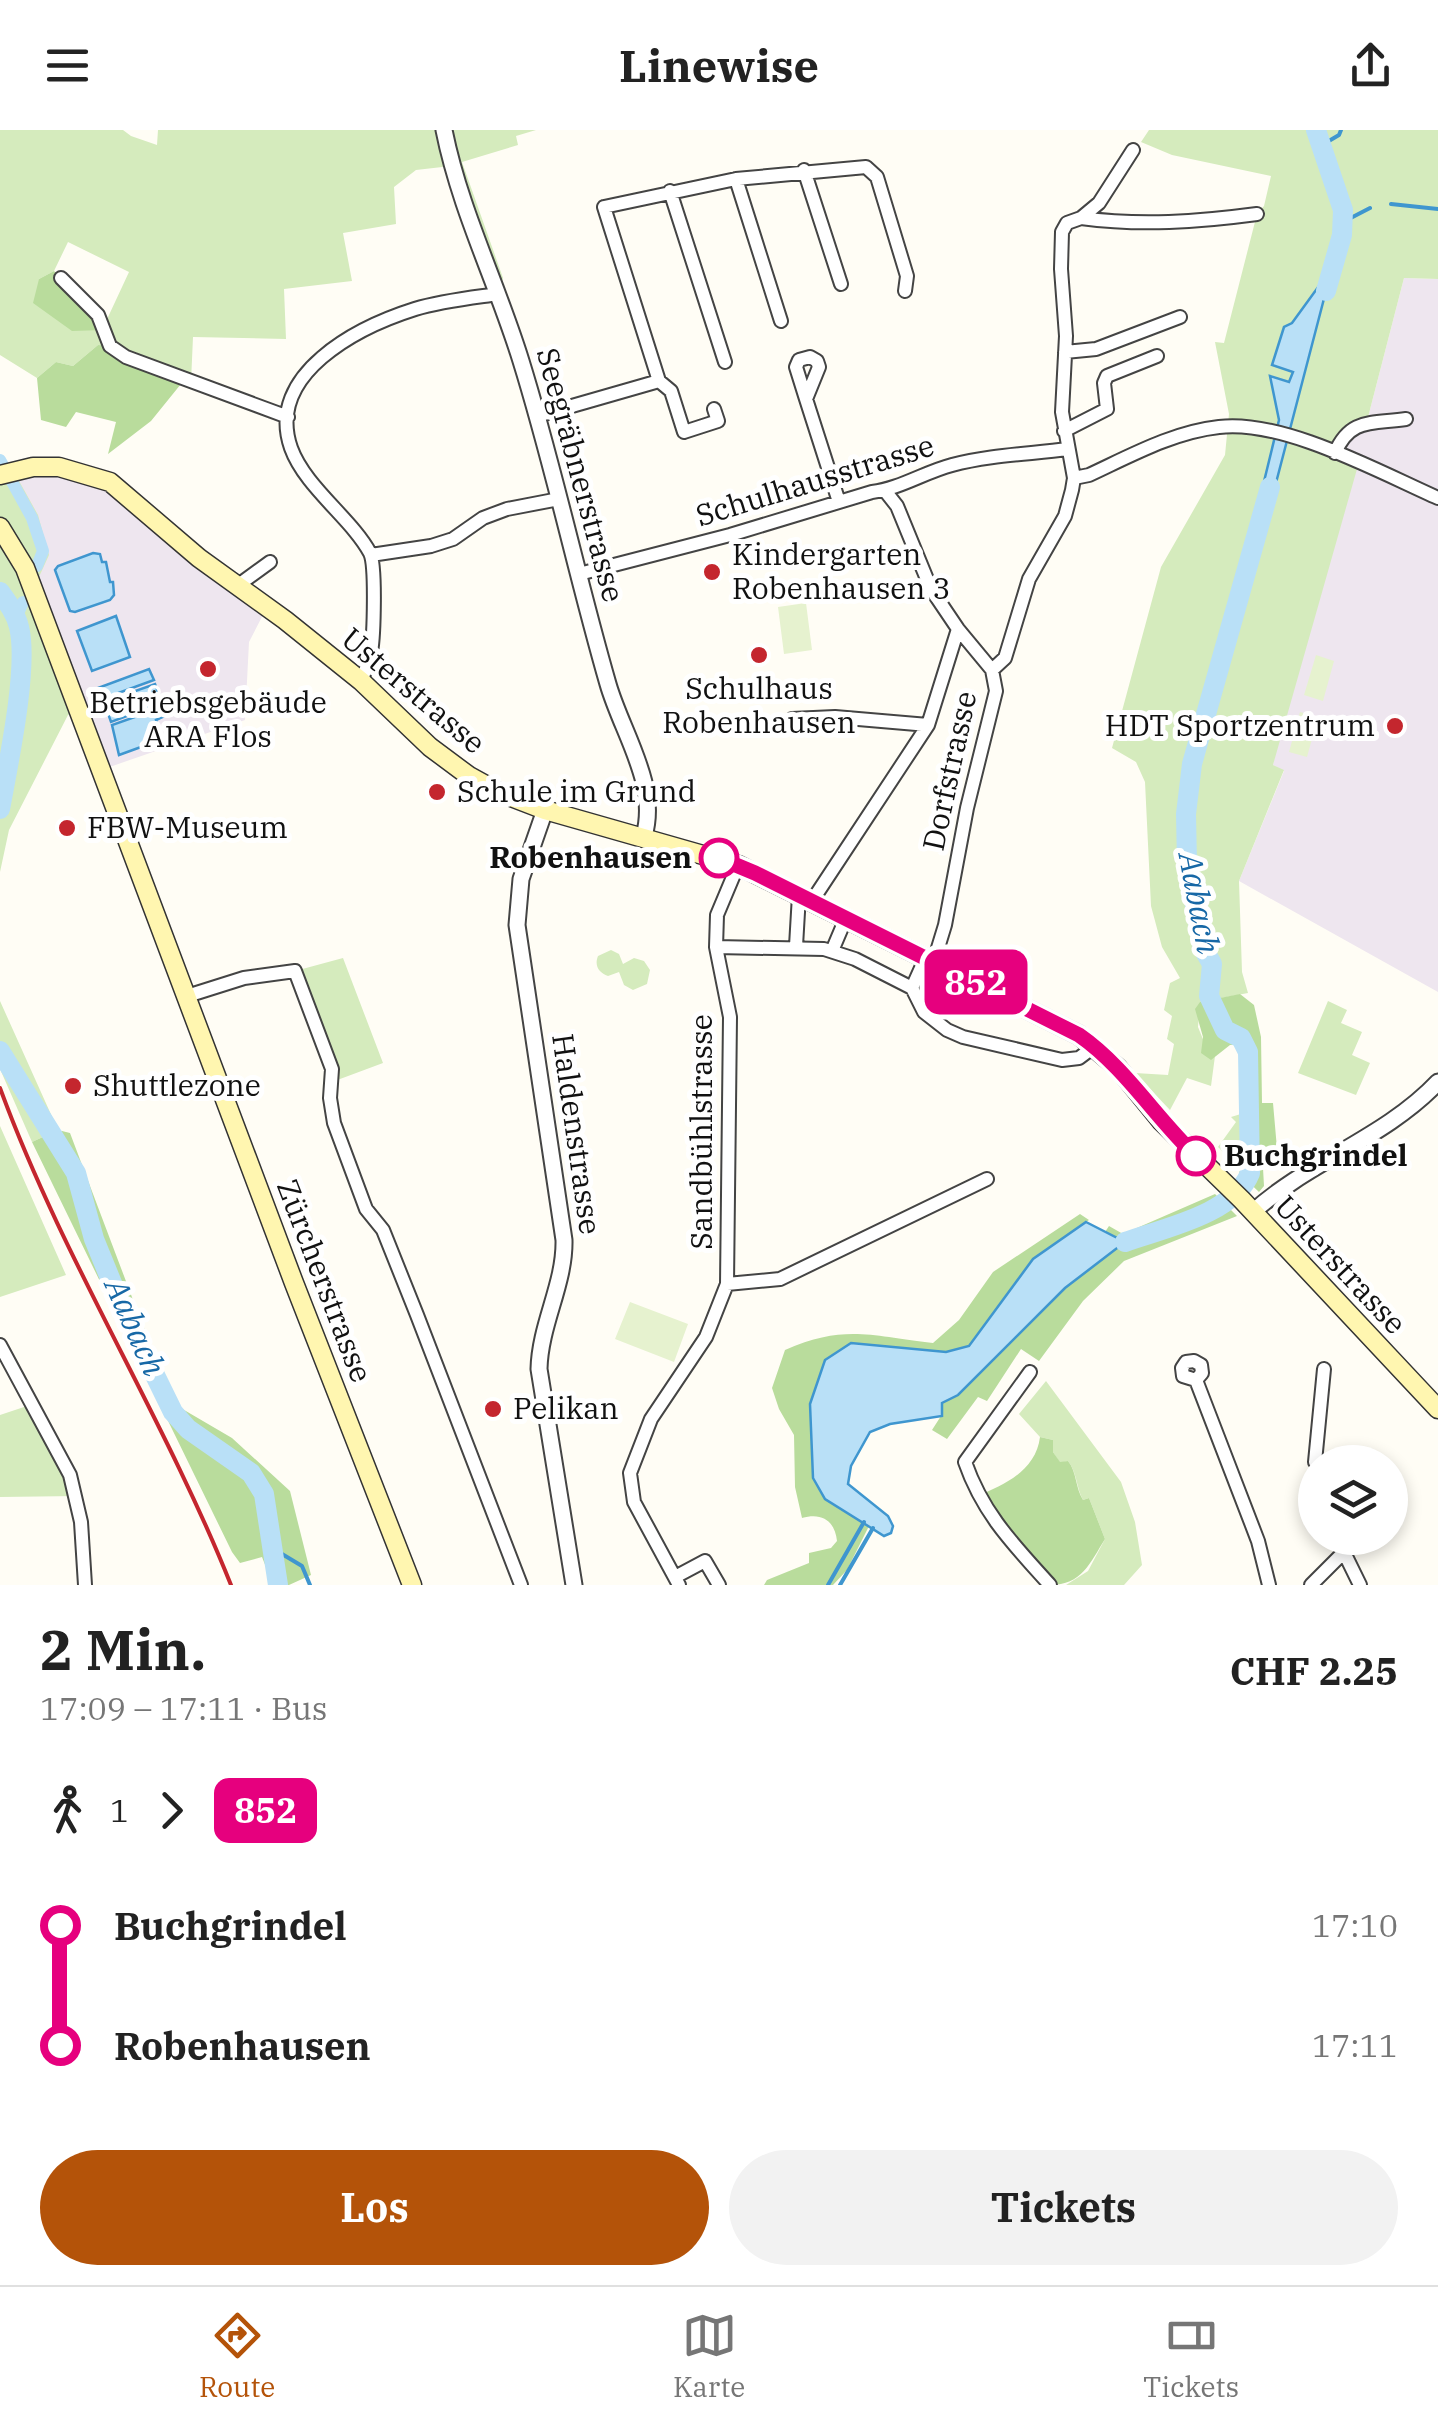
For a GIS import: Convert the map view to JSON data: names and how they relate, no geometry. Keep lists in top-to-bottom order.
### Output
{
  "streets": {
    "main road": ["Usterstrasse", "Zürcherstrasse"],
    "street": [
      "Seegräbnerstrasse",
      "Schulhausstrasse",
      "Dorfstrasse",
      "Sandbühlstrasse",
      "Haldenstrasse"
    ]
  },
  "crossings": [
    ["Seegräbnerstrasse", "Schulhausstrasse"],
    ["Seegräbnerstrasse", "Usterstrasse"],
    ["Schulhausstrasse", "Dorfstrasse"],
    ["Usterstrasse", "Dorfstrasse"],
    ["Usterstrasse", "Sandbühlstrasse"],
    ["Usterstrasse", "Haldenstrasse"]
  ],
  "water": ["Aabach"],
  "places": [
    "Kindergarten Robenhausen 3",
    "Schulhaus Robenhausen",
    "Betriebsgebäude ARA Flos",
    "HDT Sportzentrum",
    "Schule im Grund",
    "FBW-Museum",
    "Robenhausen",
    "Shuttlezone",
    "Buchgrindel",
    "Pelikan"
  ],
  "lines": ["bus line 852"],
  "page": {
    "header": "Linewise",
    "on_map": "852",
    "heading": ["2 Min.", "17:09 – 17:11 · Bus", "CHF 2.25"],
    "legs": ["1", "852"],
    "list": [
      {
        "name": "Buchgrindel",
        "value": "17:10"
      },
      {
        "name": "Robenhausen",
        "value": "17:11"
      }
    ],
    "buttons": ["Los", "Tickets"],
    "tabs": ["Route", "Karte", "Tickets"]
  }
}
